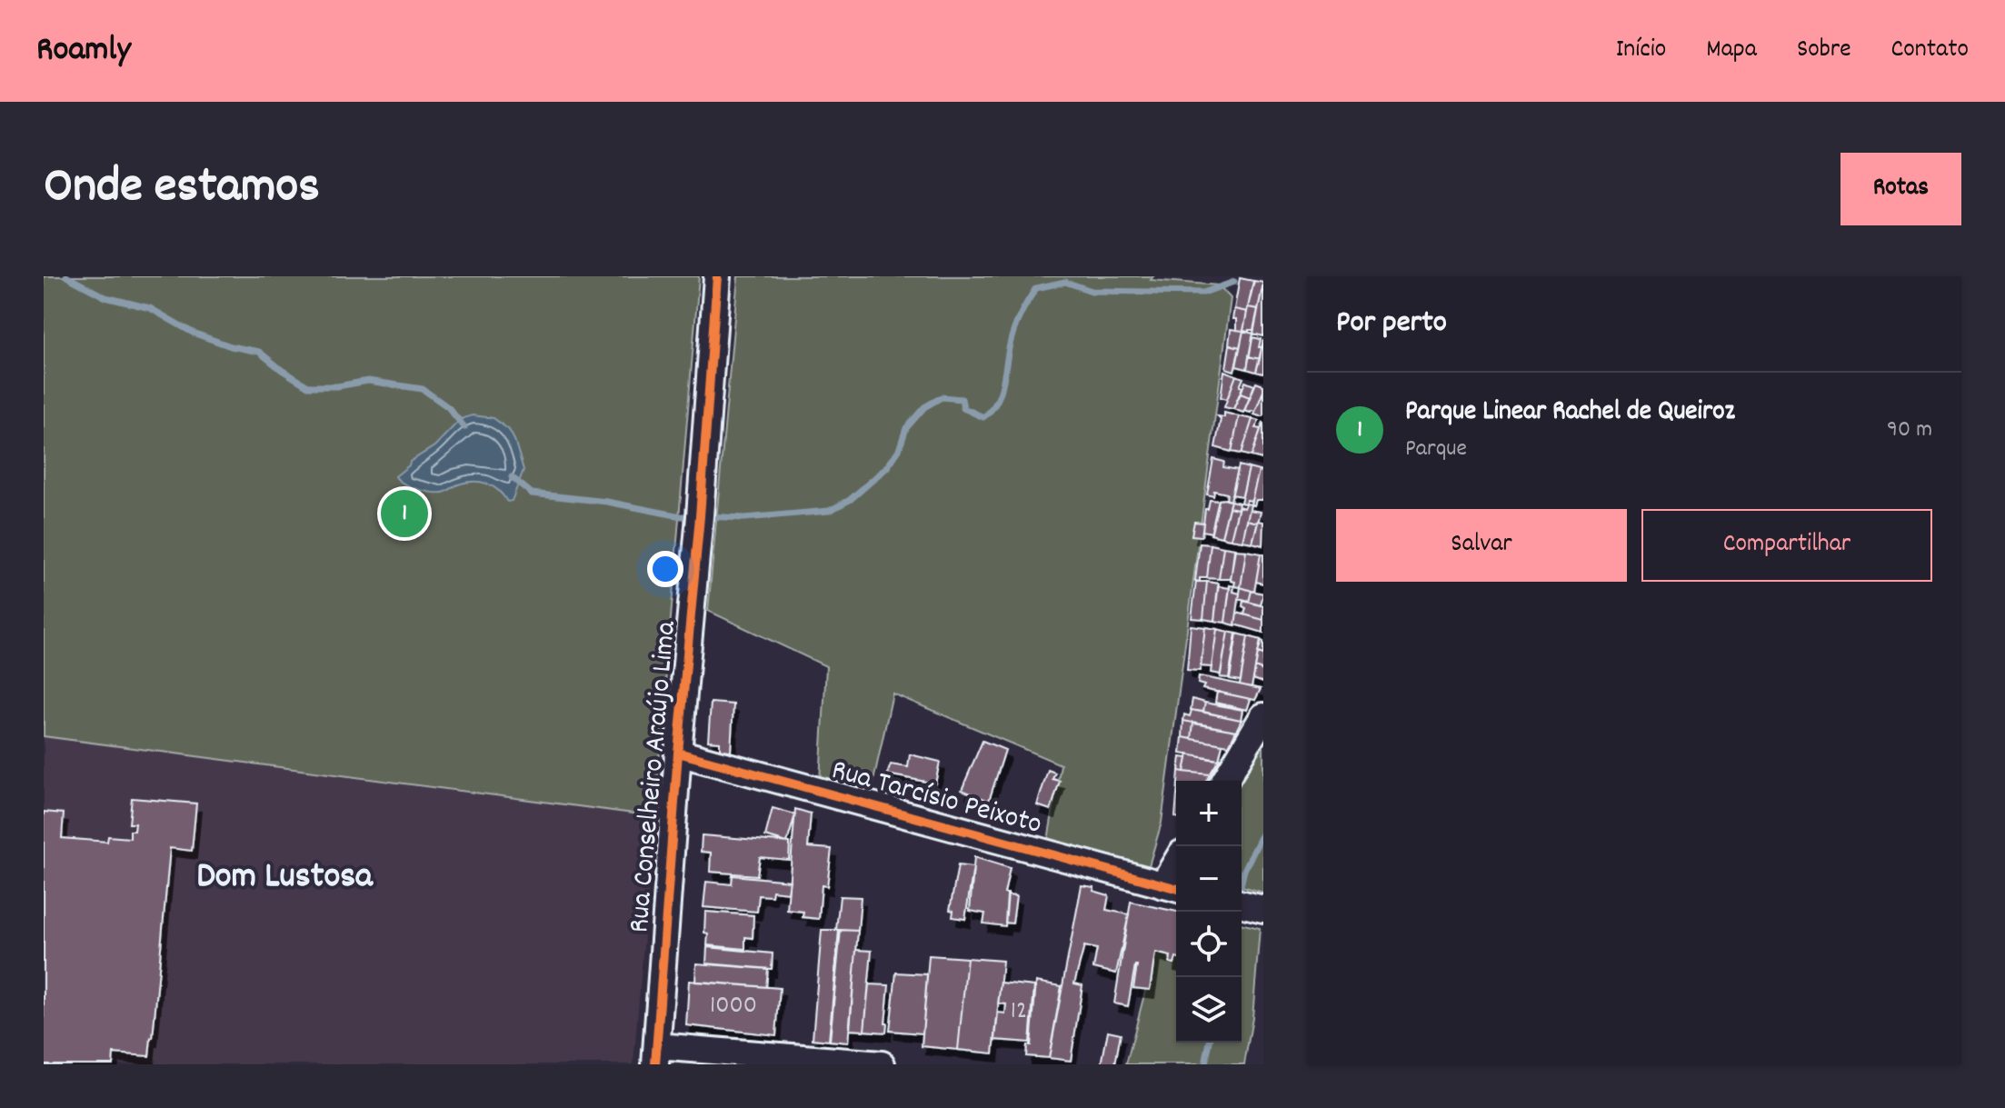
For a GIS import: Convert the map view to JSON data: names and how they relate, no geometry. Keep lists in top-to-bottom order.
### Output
{
  "streets": {
    "street": ["Rua Conselheiro Araújo Lima", "Rua Tarcísio Peixoto"]
  },
  "crossings": [
    ["Rua Conselheiro Araújo Lima", "Rua Tarcísio Peixoto"]
  ],
  "districts": ["Dom Lustosa"],
  "house_numbers": ["1000", "12"],
  "page": {
    "header": "Roamly",
    "nav": [
      "Início",
      "Mapa",
      "Sobre",
      "Contato"
    ],
    "title": "Onde estamos",
    "buttons": [
      "Rotas",
      ["Salvar", "Compartilhar"]
    ],
    "heading": "Por perto",
    "list": [
      {
        "mark": "1",
        "name": "Parque Linear Rachel de Queiroz",
        "note": "Parque",
        "value": "90 m"
      }
    ],
    "pins": "1",
    "map_buttons": ["+", "−"]
  }
}
